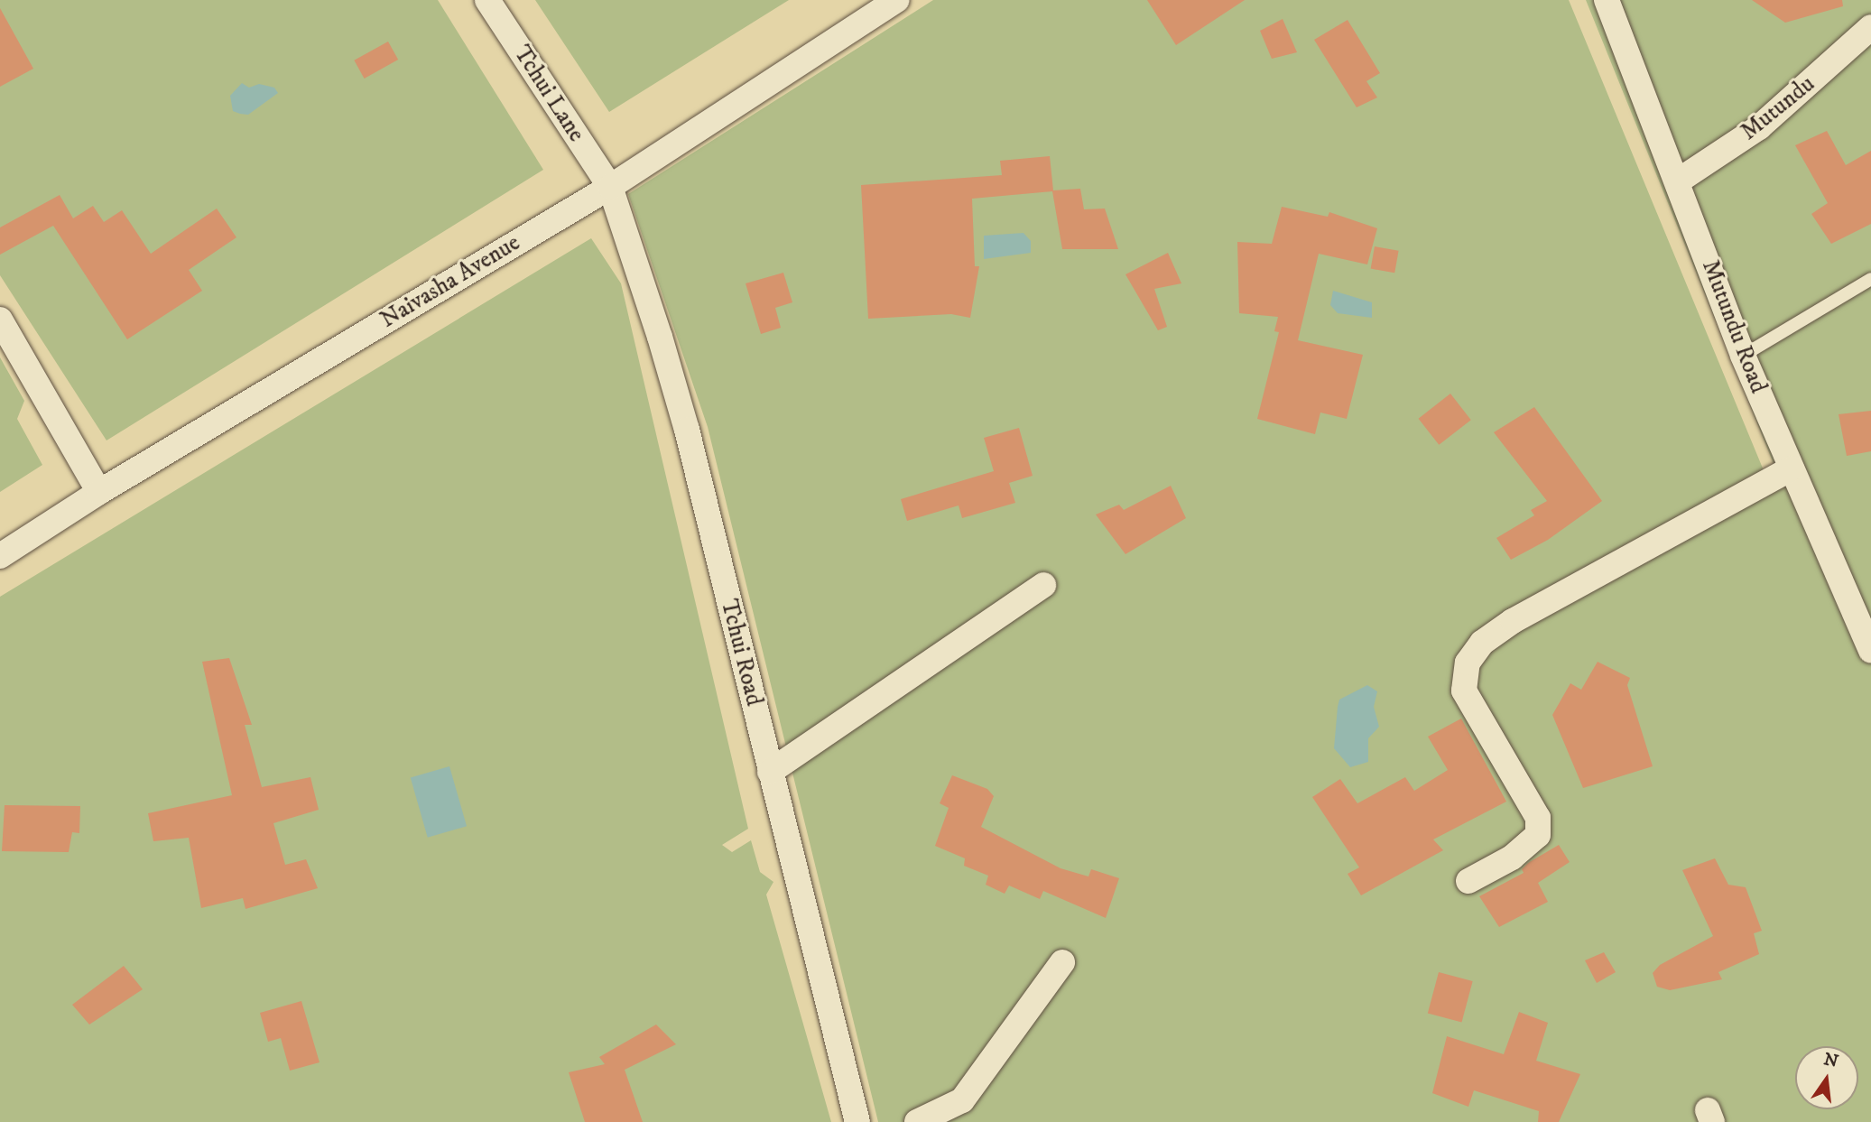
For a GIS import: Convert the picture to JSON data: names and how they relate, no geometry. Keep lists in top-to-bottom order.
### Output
{
  "streets": {
    "street": [
      "Tchui Lane",
      "Mutundu",
      "Naivasha Avenue",
      "Mutundu Road",
      "Tchui Road"
    ]
  },
  "crossings": [
    ["Tchui Lane", "Naivasha Avenue"],
    ["Tchui Lane", "Tchui Road"],
    ["Mutundu", "Mutundu Road"],
    ["Naivasha Avenue", "Tchui Road"]
  ],
  "north": "top"
}
